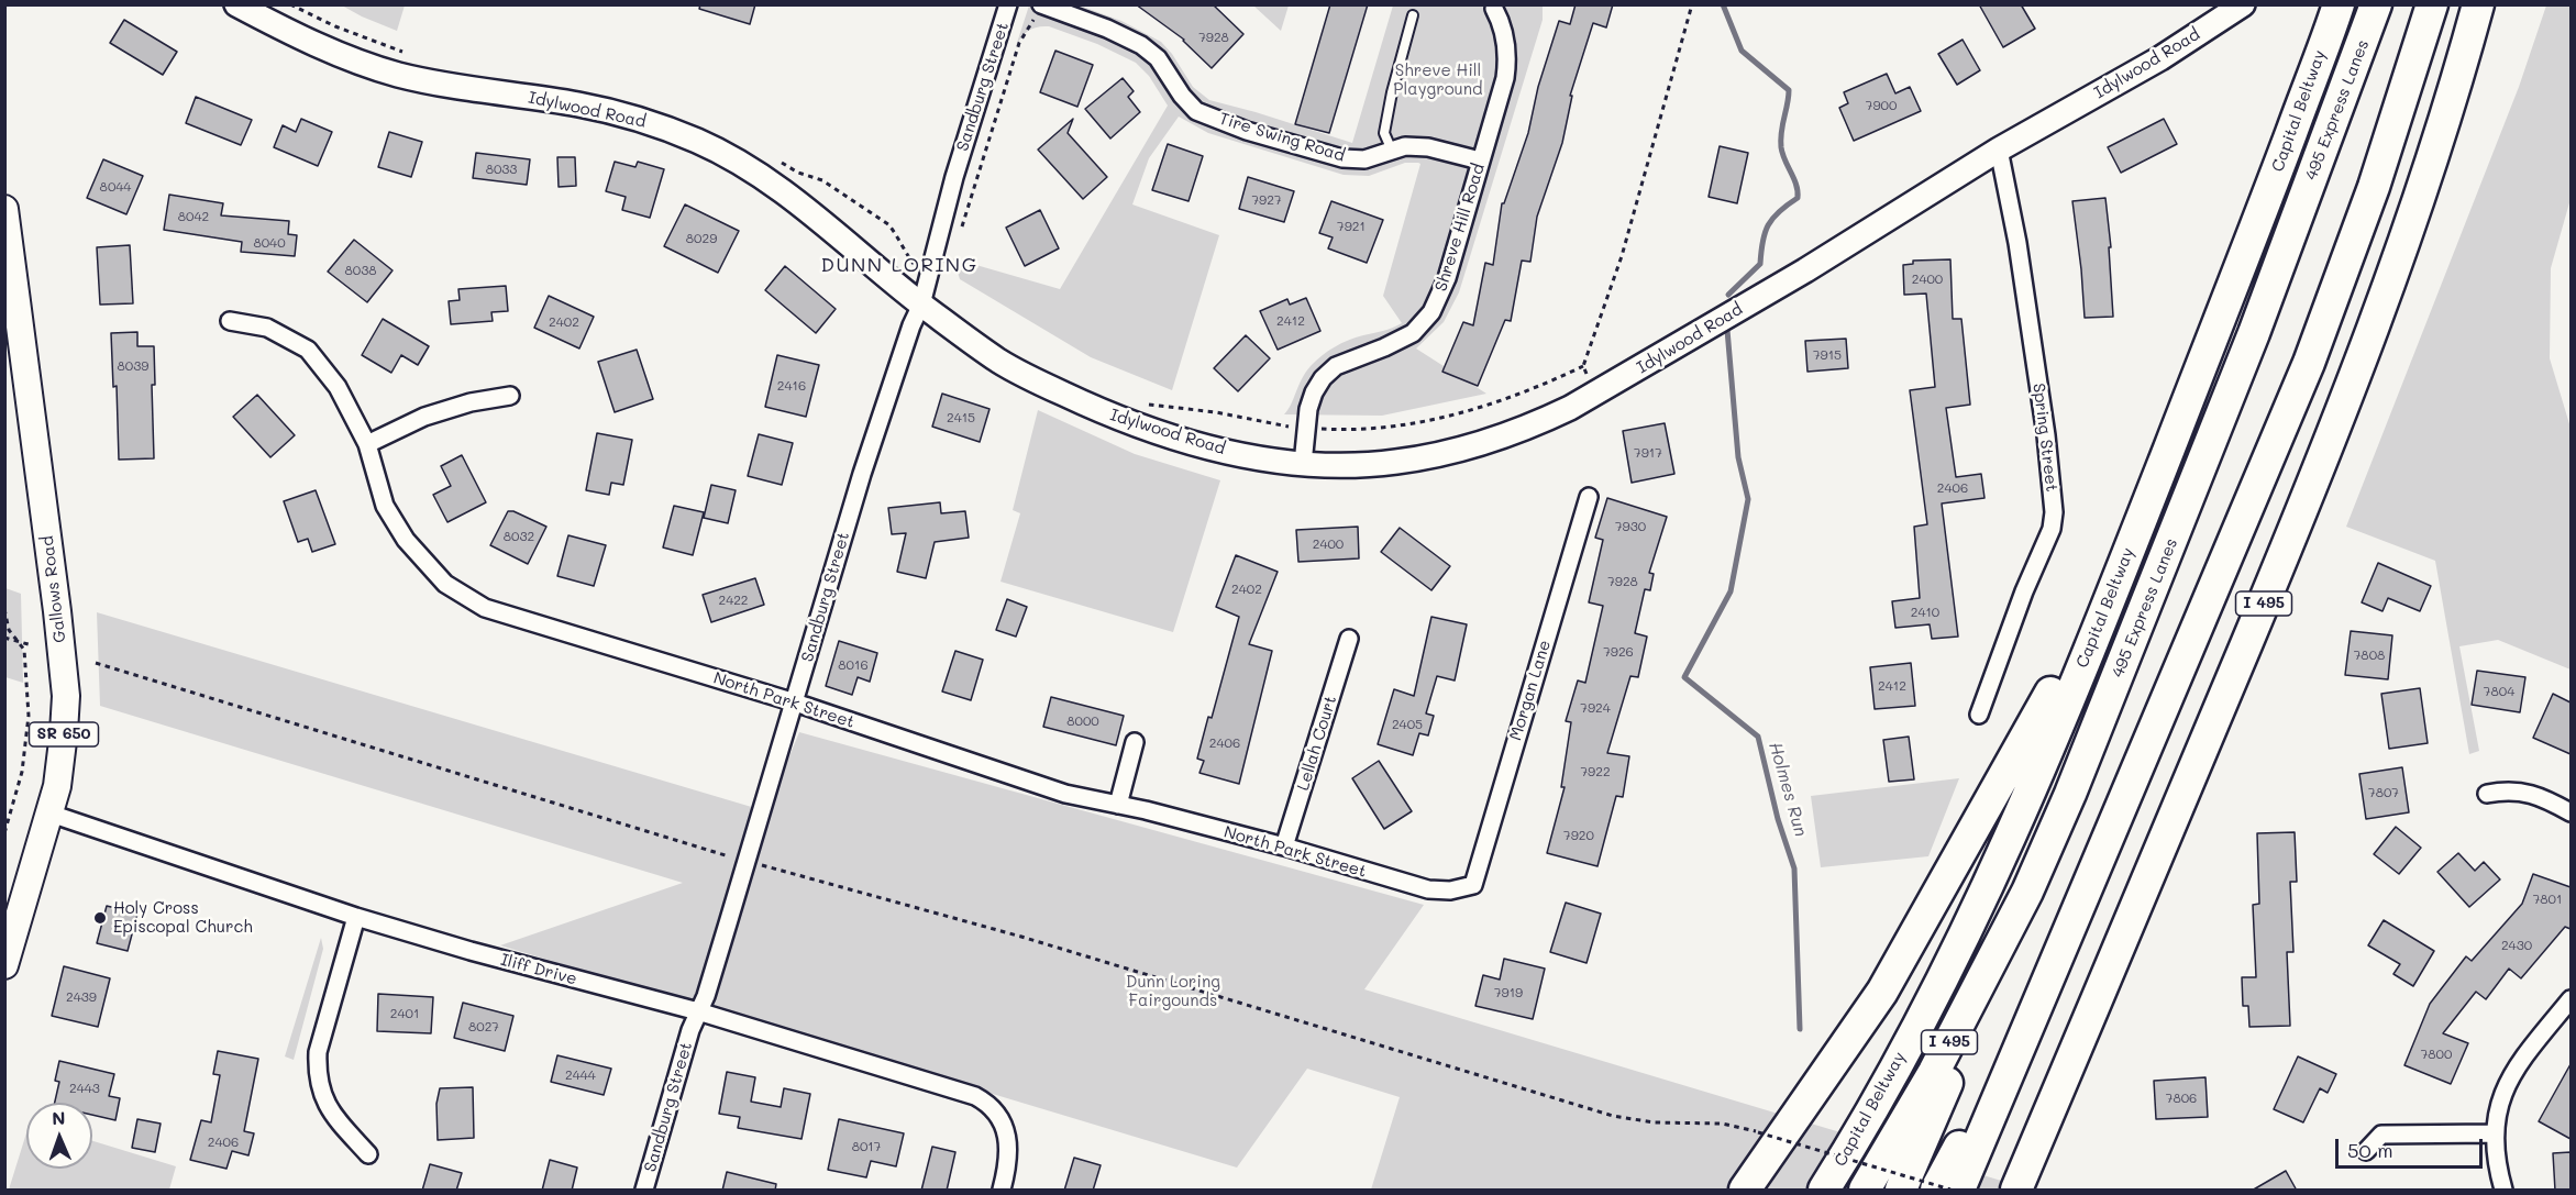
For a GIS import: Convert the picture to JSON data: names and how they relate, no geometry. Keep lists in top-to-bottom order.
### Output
{
  "streets": {
    "highway": ["495 Express Lanes", "Capital Beltway", "I 495"],
    "main road": ["Idylwood Road", "Gallows Road", "SR 650"],
    "street": [
      "Sandburg Street",
      "Tire Swing Road",
      "Shreve Hill Road",
      "Spring Street",
      "Morgan Lane",
      "North Park Street",
      "Lellah Court",
      "Iliff Drive"
    ]
  },
  "crossings": [
    ["Idylwood Road", "Sandburg Street"],
    ["Idylwood Road", "Shreve Hill Road"],
    ["Idylwood Road", "Spring Street"],
    ["Sandburg Street", "North Park Street"],
    ["Sandburg Street", "Iliff Drive"],
    ["Tire Swing Road", "Shreve Hill Road"],
    ["Gallows Road", "Iliff Drive"],
    ["Morgan Lane", "North Park Street"],
    ["North Park Street", "Lellah Court"]
  ],
  "districts": ["DUNN LORING"],
  "water": ["Holmes Run"],
  "parks": ["Shreve Hill Playground", "Dunn Loring Fairgounds"],
  "places": ["Holy Cross Episcopal Church"],
  "house_numbers": [
    "7928",
    "7900",
    "8033",
    "8044",
    "7927",
    "8042",
    "7921",
    "8029",
    "8040",
    "8038",
    "2400",
    "2412",
    "2402",
    "7915",
    "8039",
    "2416",
    "2415",
    "7917",
    "2406",
    "7930",
    "8032",
    "2400",
    "7928",
    "2402",
    "2422",
    "2410",
    "7926",
    "7808",
    "8016",
    "2412",
    "7804",
    "7924",
    "8000",
    "2405",
    "2406",
    "7922",
    "7807",
    "7920",
    "7801",
    "2430",
    "7919",
    "2439",
    "2401",
    "8027",
    "7800",
    "2444",
    "2443",
    "7806",
    "2406",
    "8017"
  ],
  "scale_bar": "50 m",
  "north": "top"
}
